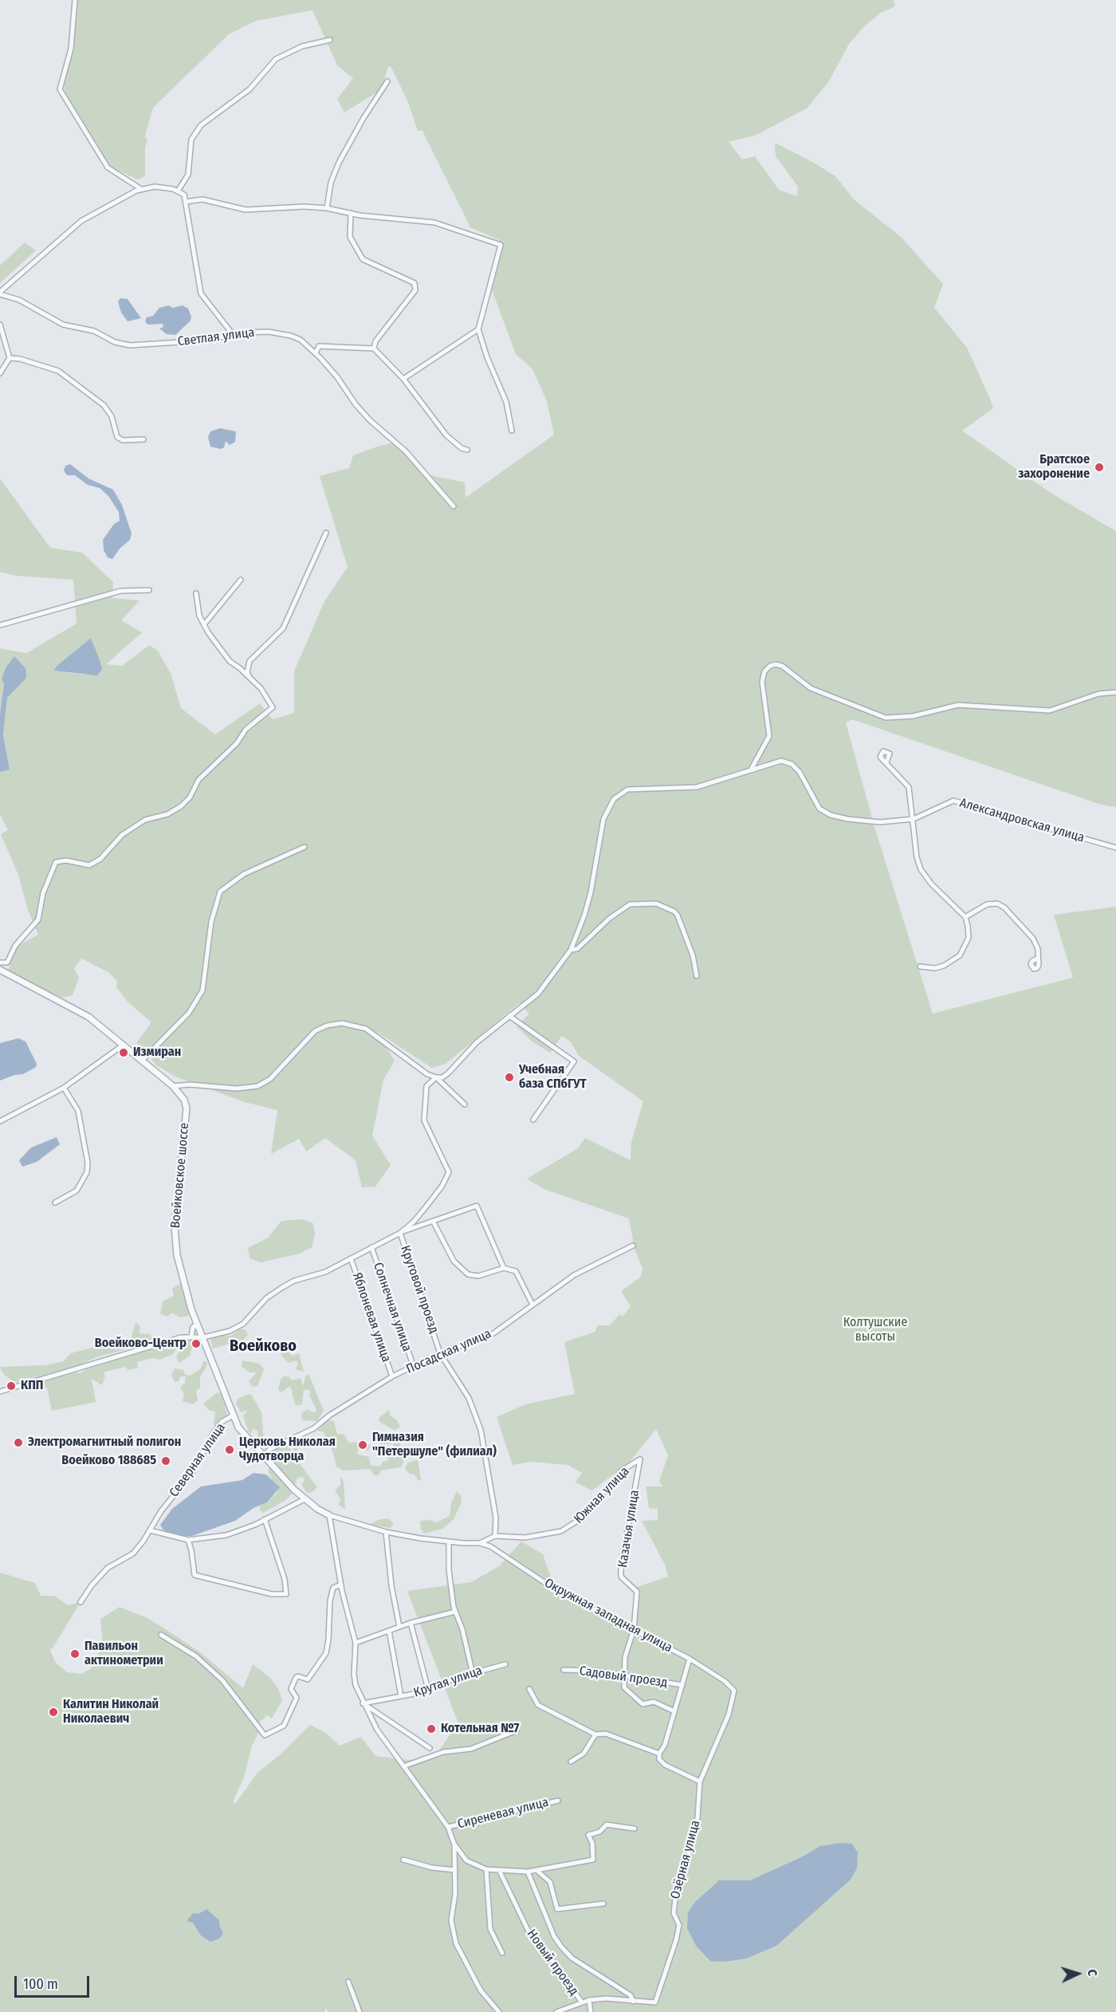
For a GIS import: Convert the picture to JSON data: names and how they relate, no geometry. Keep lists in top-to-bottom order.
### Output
{
  "streets": {
    "street": [
      "Светлая улица",
      "Александровская улица",
      "Воейковское шоссе",
      "Круговой проезд",
      "Солнечная улица",
      "Яблоневая улица",
      "Посадская улица",
      "Северная улица",
      "Южная улица",
      "Казачья улица",
      "Окружная западная улица",
      "Садовый проезд",
      "Крутая улица",
      "Сиреневая улица",
      "Озёрная улица",
      "Новый проезд"
    ]
  },
  "crossings": [
    ["Воейковское шоссе", "Посадская улица"],
    ["Воейковское шоссе", "Северная улица"],
    ["Круговой проезд", "Посадская улица"],
    ["Круговой проезд", "Южная улица"],
    ["Солнечная улица", "Посадская улица"],
    ["Яблоневая улица", "Посадская улица"],
    ["Южная улица", "Казачья улица"],
    ["Казачья улица", "Окружная западная улица"],
    ["Казачья улица", "Садовый проезд"],
    ["Окружная западная улица", "Озёрная улица"]
  ],
  "districts": ["Воейково"],
  "parks": ["Колтушские высоты"],
  "places": [
    "Братское захоронение",
    "Измиран",
    "Учебная база СПбГУТ",
    "Воейково-Центр",
    "КПП",
    "Электромагнитный полигон",
    "Гимназия \"Петершуле\" (филиал)",
    "Церковь Николая Чудотворца",
    "Воейково 188685",
    "Павильон актинометрии",
    "Калитин Николай Николаевич",
    "Котельная №7"
  ],
  "scale_bar": "100 m",
  "north": "right"
}
